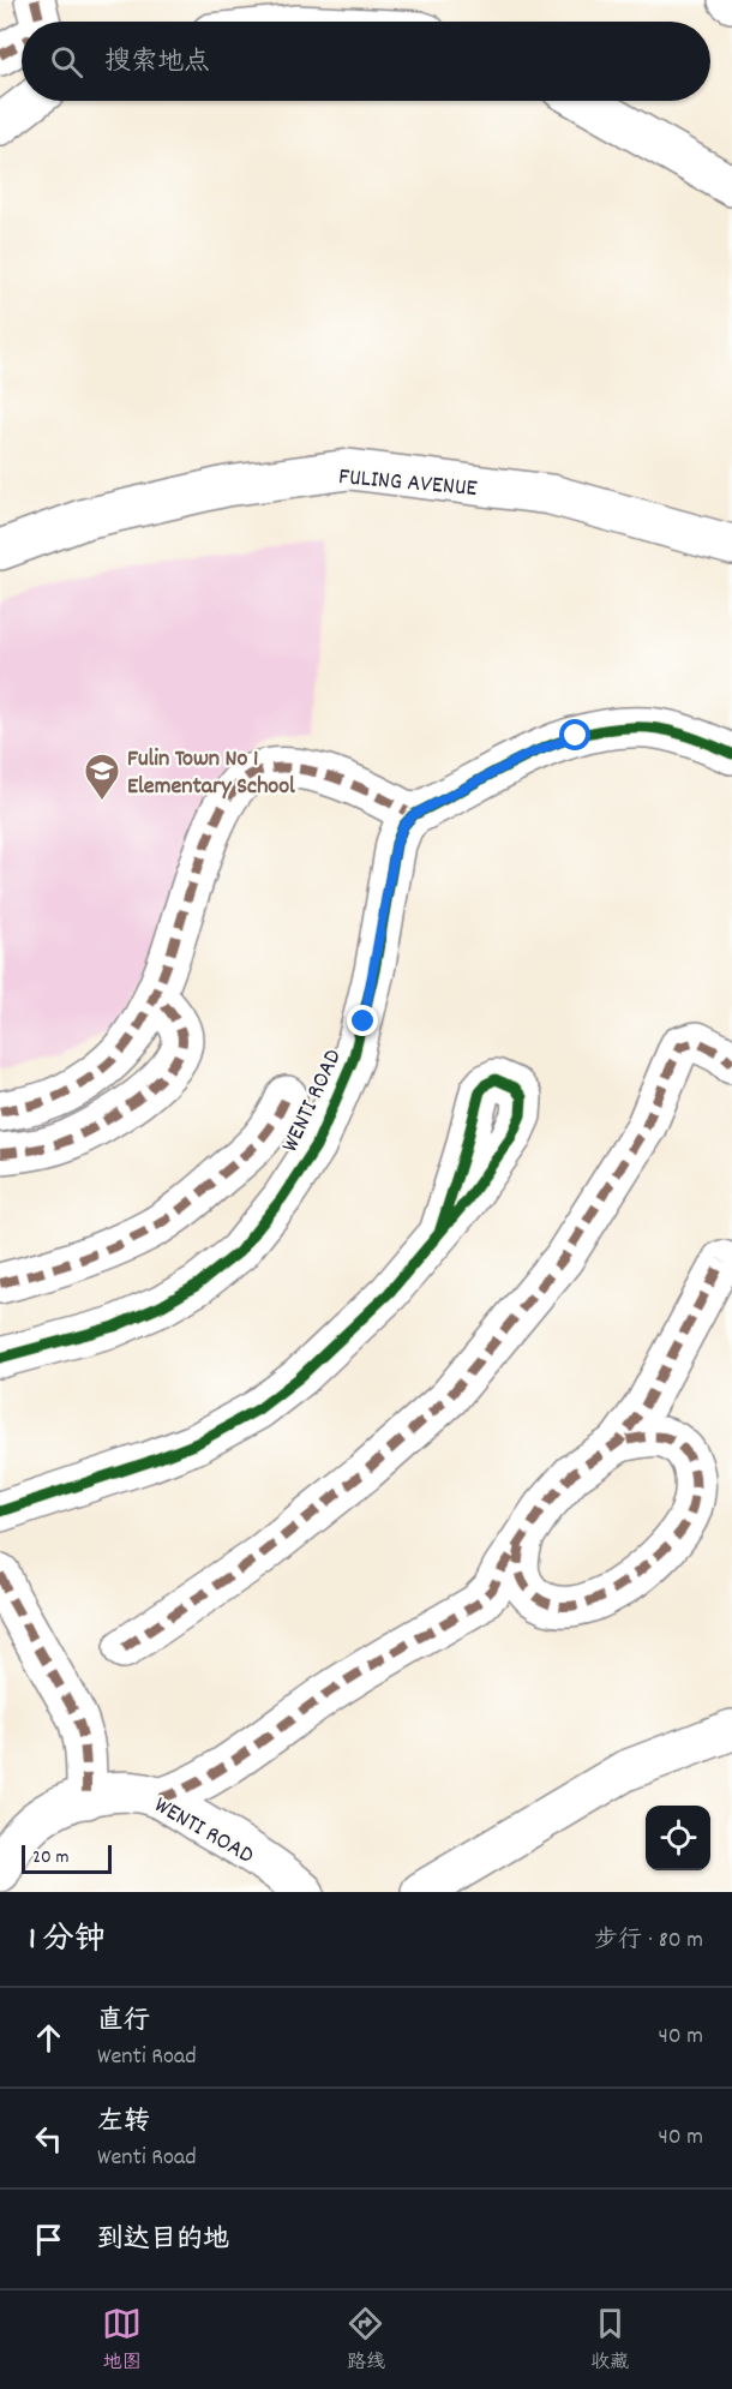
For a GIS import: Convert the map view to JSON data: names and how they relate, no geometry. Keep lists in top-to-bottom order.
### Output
{
  "streets": {
    "street": ["FULING AVENUE", "WENTI ROAD"]
  },
  "places": {
    "school or university": ["Fulin Town No 1 Elementary School"]
  },
  "scale_bar": "20 m",
  "page": {
    "search": "搜索地点",
    "scale": "20 m",
    "heading": ["1 分钟", "步行 · 80 m"],
    "list": [
      ["直行", "Wenti Road", "40 m"],
      ["左转", "Wenti Road", "40 m"],
      "到达目的地"
    ],
    "nav": ["地图", "路线", "收藏"]
  }
}
